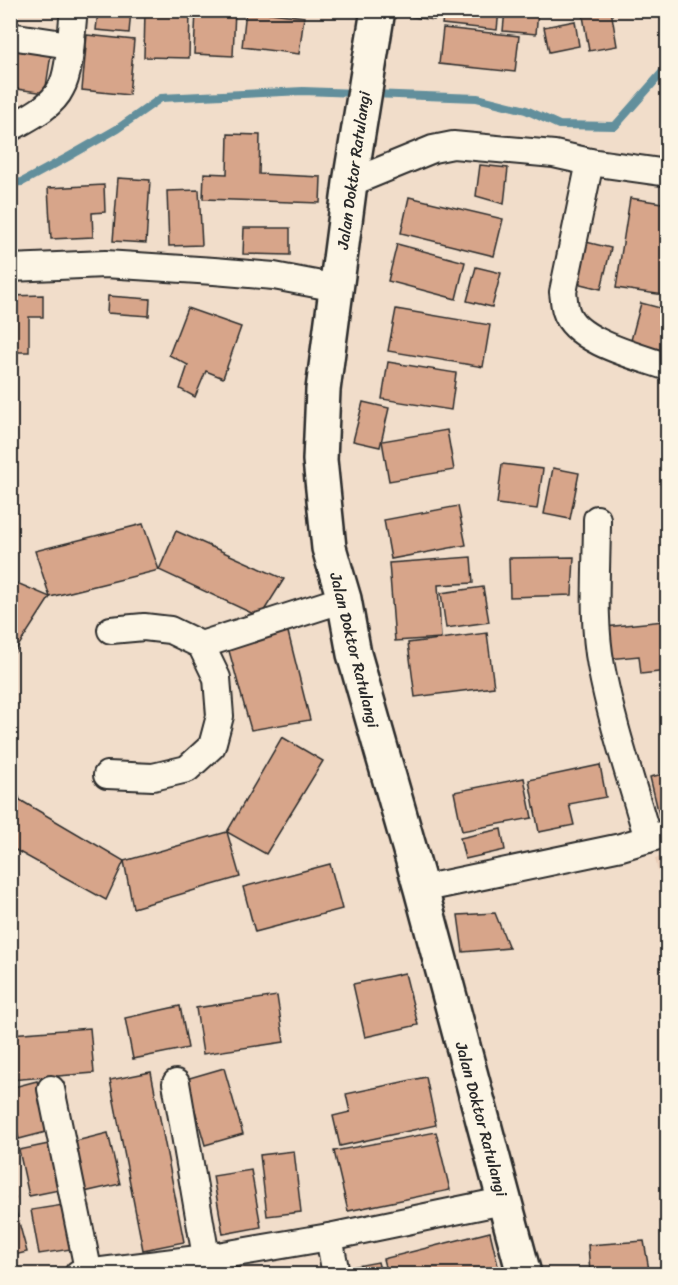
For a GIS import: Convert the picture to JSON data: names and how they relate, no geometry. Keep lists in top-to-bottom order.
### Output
{
  "streets": {
    "highway": ["Jalan Doktor Ratulangi"]
  }
}
